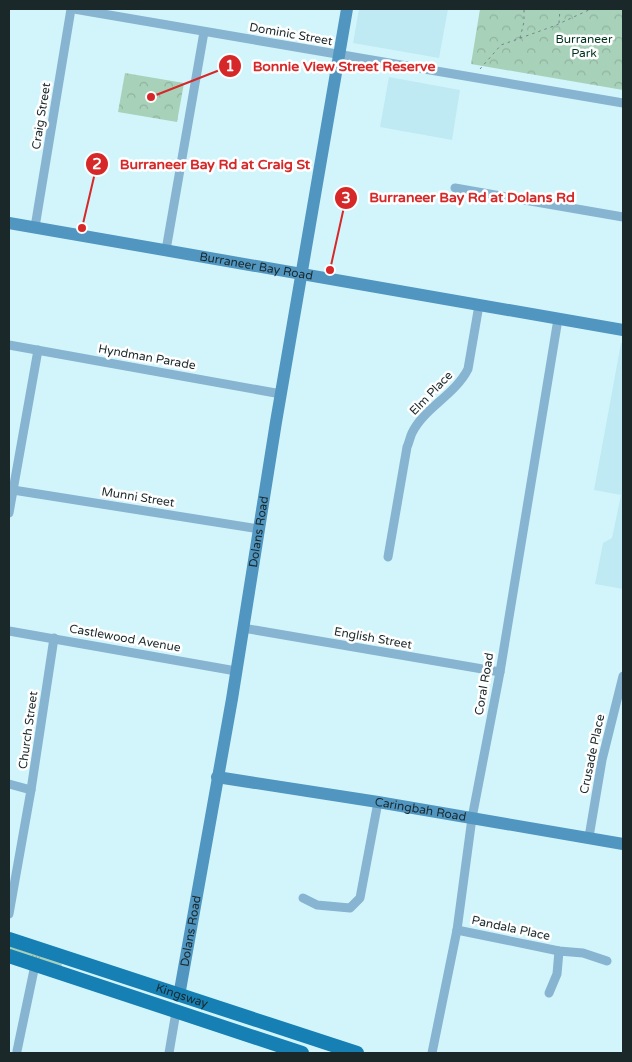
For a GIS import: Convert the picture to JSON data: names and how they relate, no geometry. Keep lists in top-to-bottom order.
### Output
{
  "streets": {
    "main road": ["Dolans Road", "Kingsway"],
    "street": [
      "Dominic Street",
      "Craig Street",
      "Burraneer Bay Road",
      "Hyndman Parade",
      "Elm Place",
      "Munni Street",
      "Castlewood Avenue",
      "English Street",
      "Coral Road",
      "Church Street",
      "Crusade Place",
      "Caringbah Road",
      "Pandala Place"
    ]
  },
  "crossings": [
    ["Dominic Street", "Craig Street"],
    ["Dominic Street", "Dolans Road"],
    ["Craig Street", "Burraneer Bay Road"],
    ["Burraneer Bay Road", "Elm Place"],
    ["Burraneer Bay Road", "Dolans Road"],
    ["Burraneer Bay Road", "Coral Road"],
    ["Hyndman Parade", "Dolans Road"],
    ["Munni Street", "Dolans Road"],
    ["Dolans Road", "Castlewood Avenue"],
    ["Dolans Road", "English Street"],
    ["Dolans Road", "Caringbah Road"],
    ["Dolans Road", "Kingsway"],
    ["Castlewood Avenue", "Church Street"],
    ["English Street", "Coral Road"],
    ["Coral Road", "Caringbah Road"],
    ["Coral Road", "Pandala Place"],
    ["Crusade Place", "Caringbah Road"]
  ],
  "parks": ["Burraneer Park"],
  "places": ["Bonnie View Street Reserve", "Burraneer Bay Rd at Craig St", "Burraneer Bay Rd at Dolans Rd"]
}
